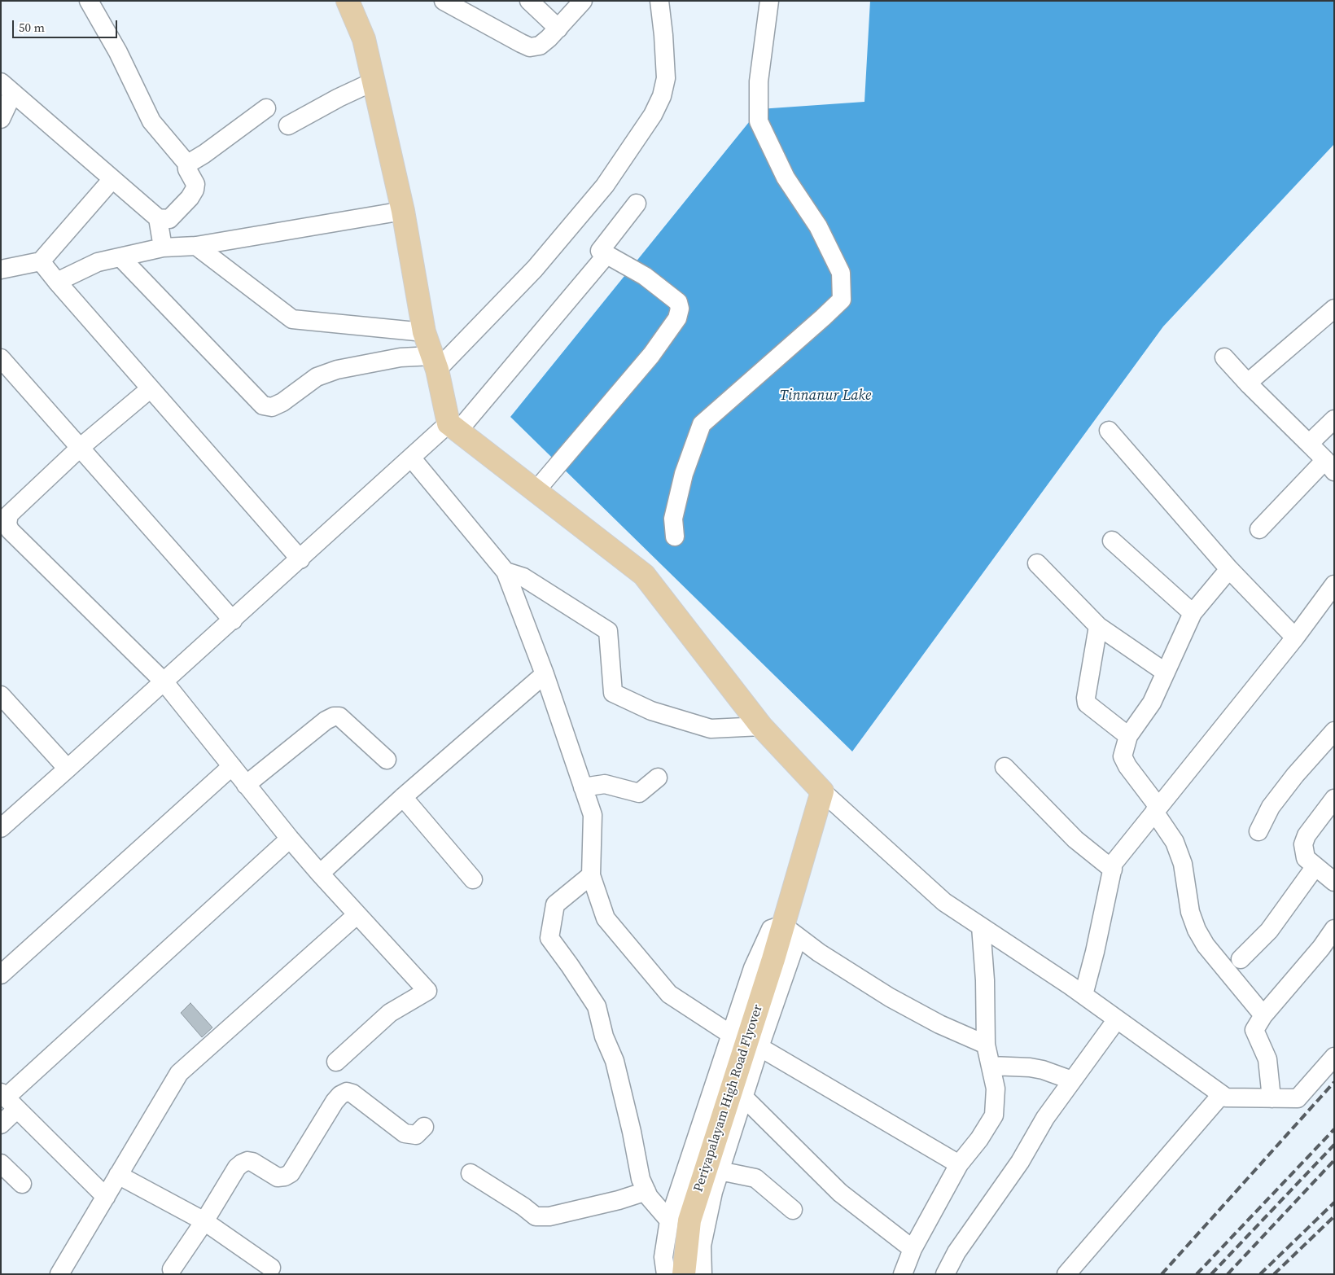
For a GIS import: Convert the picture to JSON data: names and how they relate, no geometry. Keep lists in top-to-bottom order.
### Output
{
  "streets": {
    "main road": ["Periyapalayam High Road Flyover"]
  },
  "water": ["Tinnanur Lake"],
  "scale_bar": "50 m"
}
